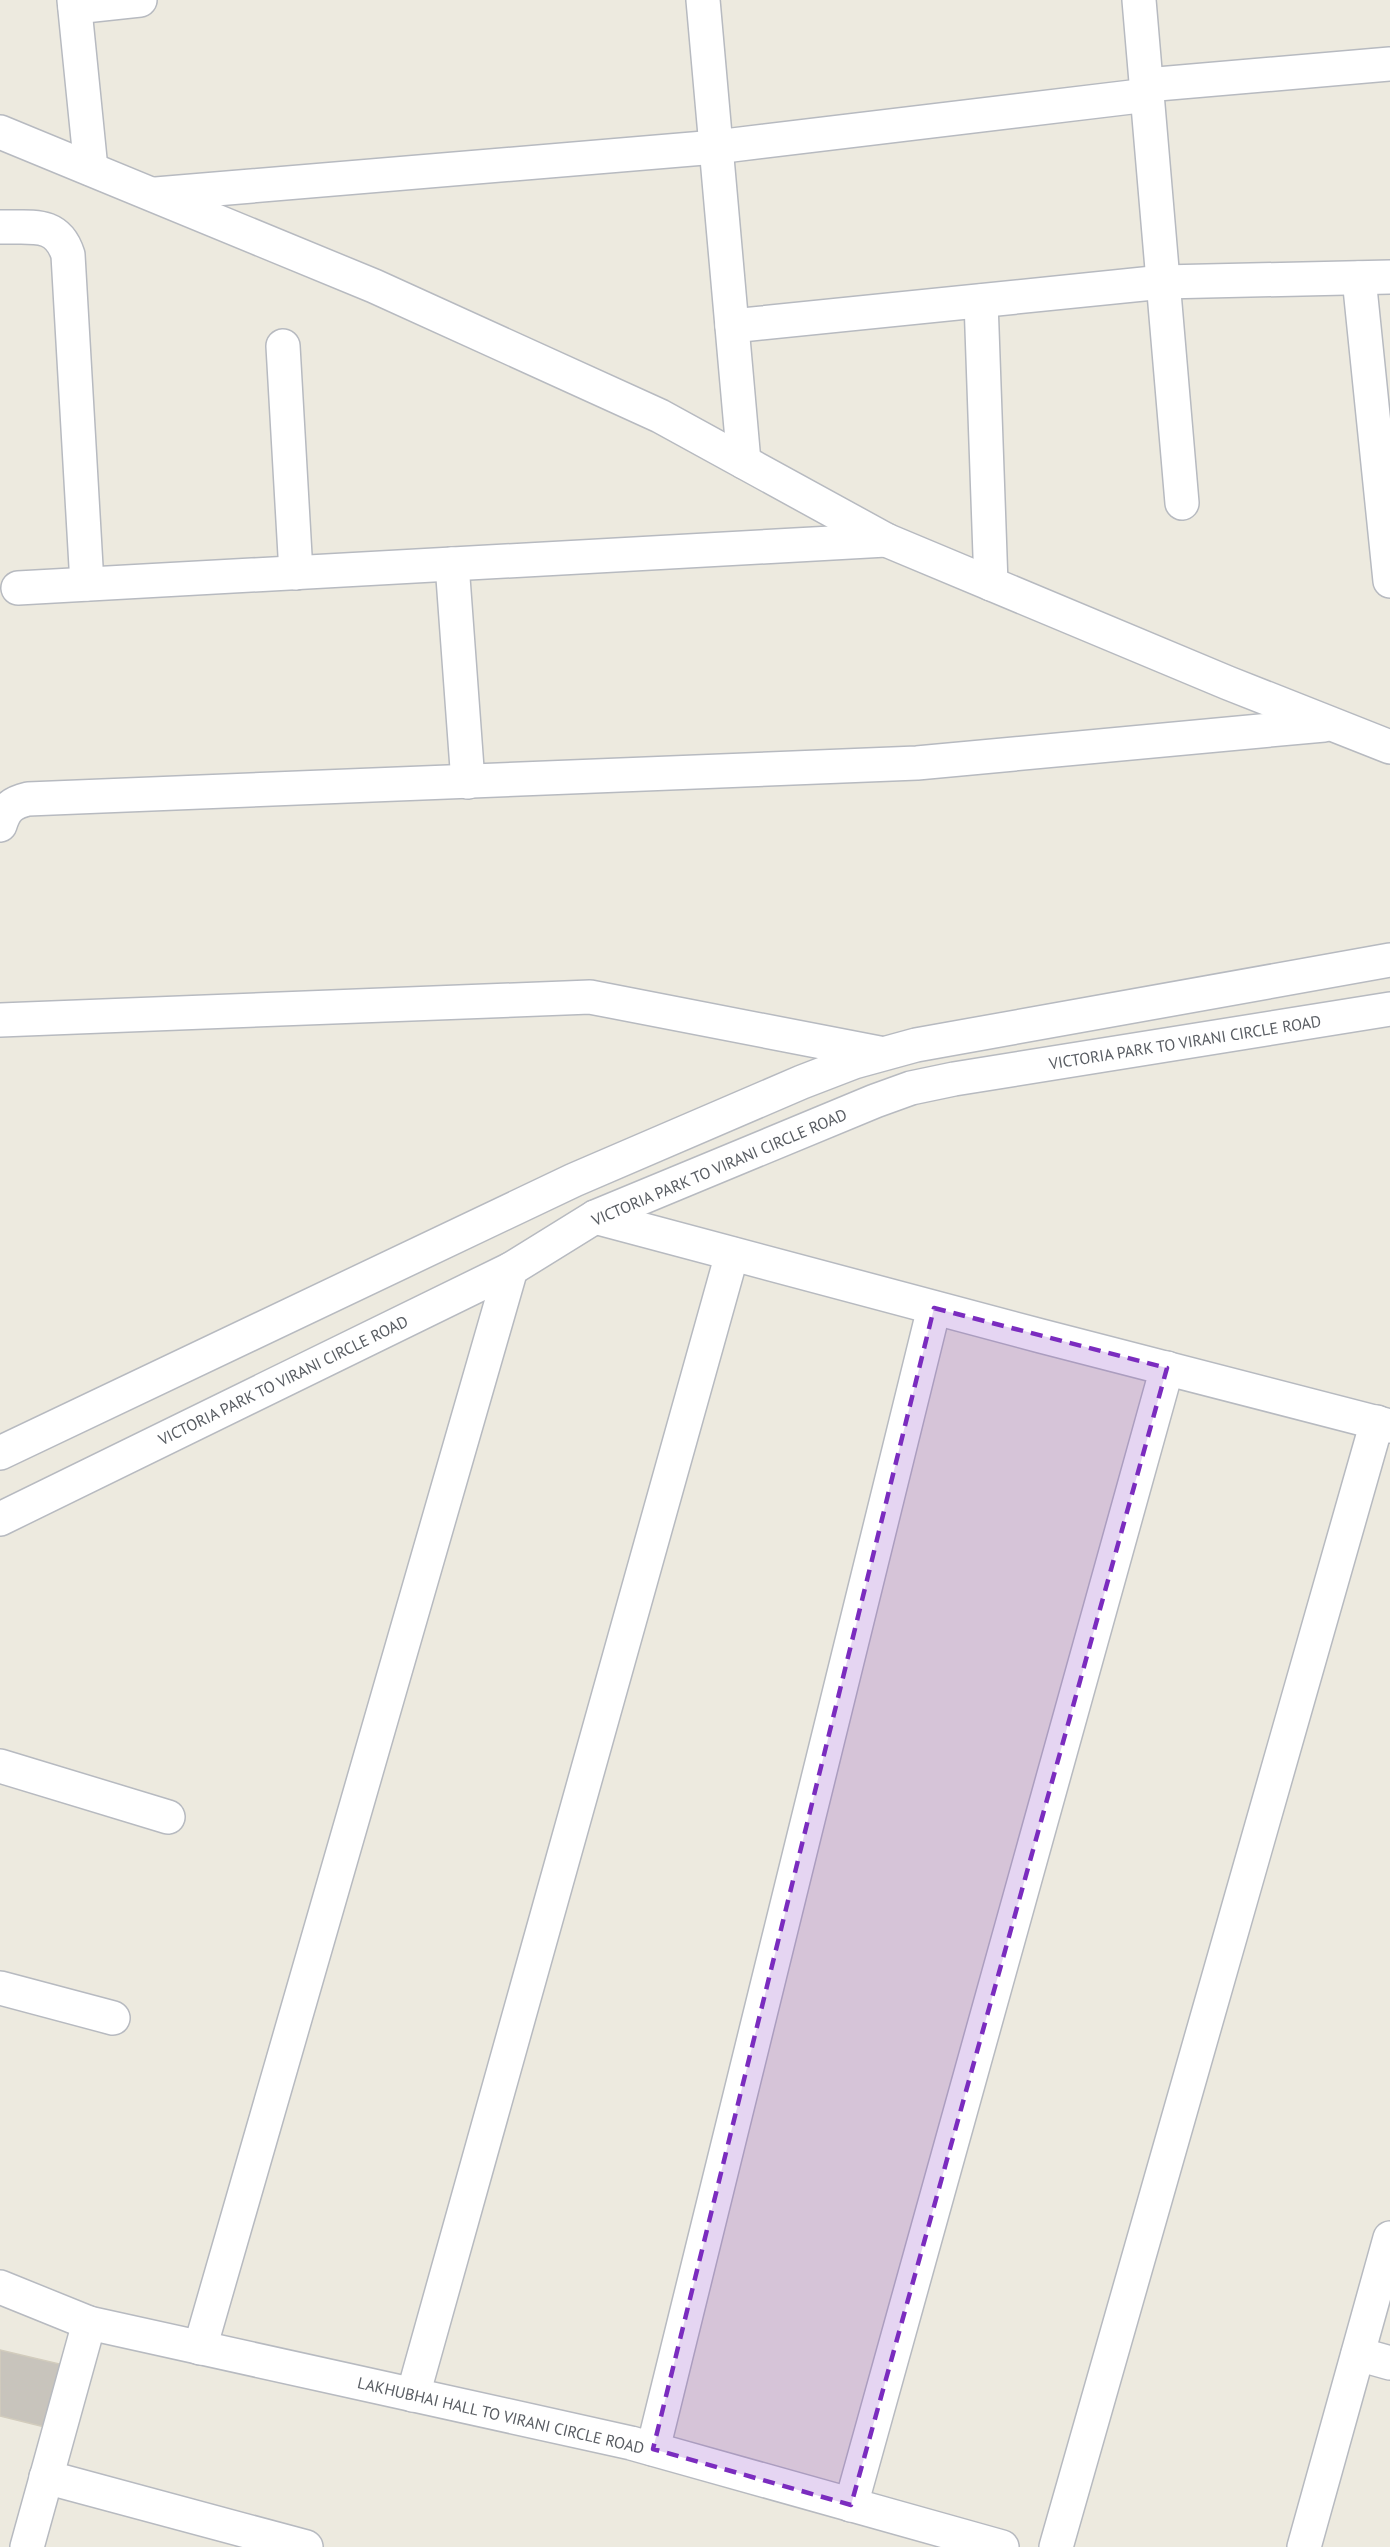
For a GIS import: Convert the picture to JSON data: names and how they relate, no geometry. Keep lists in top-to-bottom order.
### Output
{
  "streets": {
    "street": ["VICTORIA PARK TO VIRANI CIRCLE ROAD", "LAKHUBHAI HALL TO VIRANI CIRCLE ROAD"]
  }
}
